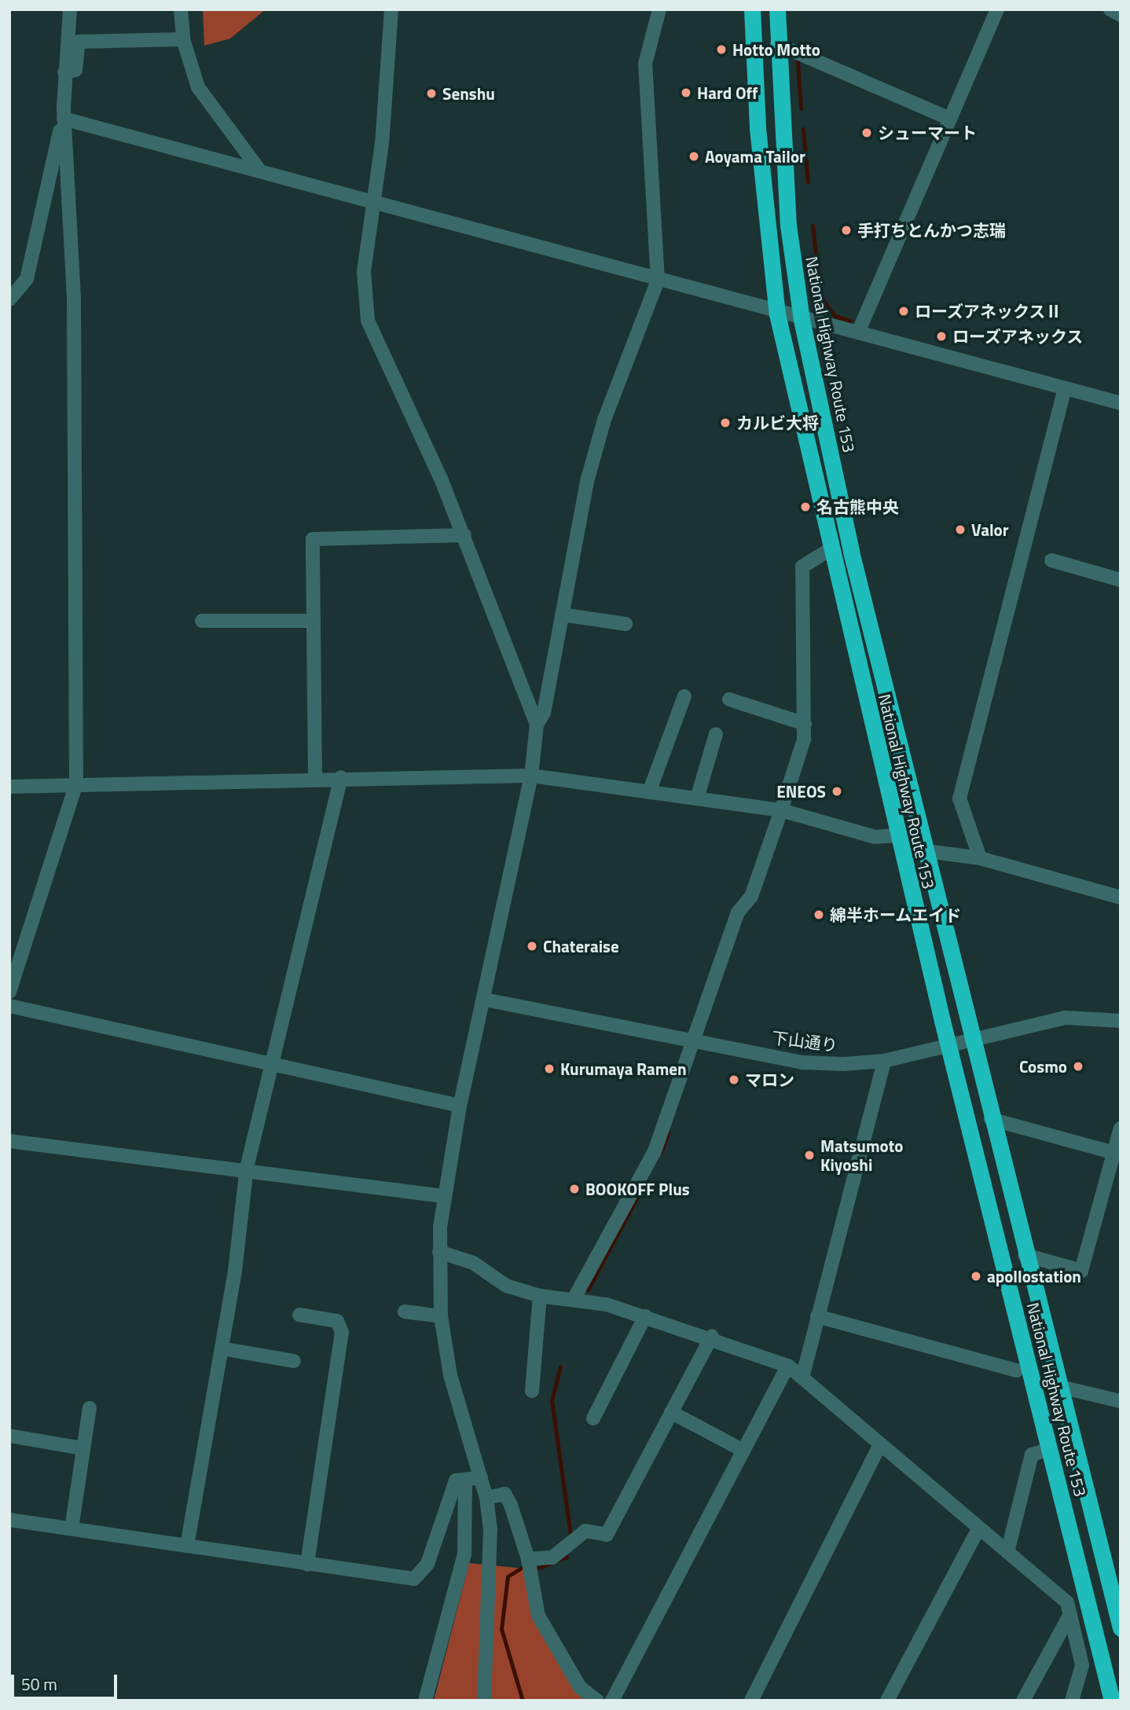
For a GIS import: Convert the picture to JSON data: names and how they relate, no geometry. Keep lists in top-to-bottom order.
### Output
{
  "streets": {
    "highway": ["National Highway Route 153"],
    "street": ["下山通り"]
  },
  "crossings": [
    ["National Highway Route 153", "下山通り"]
  ],
  "places": [
    "Hotto Motto",
    "Hard Off",
    "Senshu",
    "シューマート",
    "Aoyama Tailor",
    "手打ちとんかつ志瑞",
    "ローズアネックスⅡ",
    "ローズアネックス",
    "カルビ大将",
    "名古熊中央",
    "Valor",
    "ENEOS",
    "綿半ホームエイド",
    "Chateraise",
    "Cosmo",
    "Kurumaya Ramen",
    "マロン",
    "Matsumoto Kiyoshi",
    "BOOKOFF Plus",
    "apollostation"
  ],
  "scale_bar": "50 m"
}
